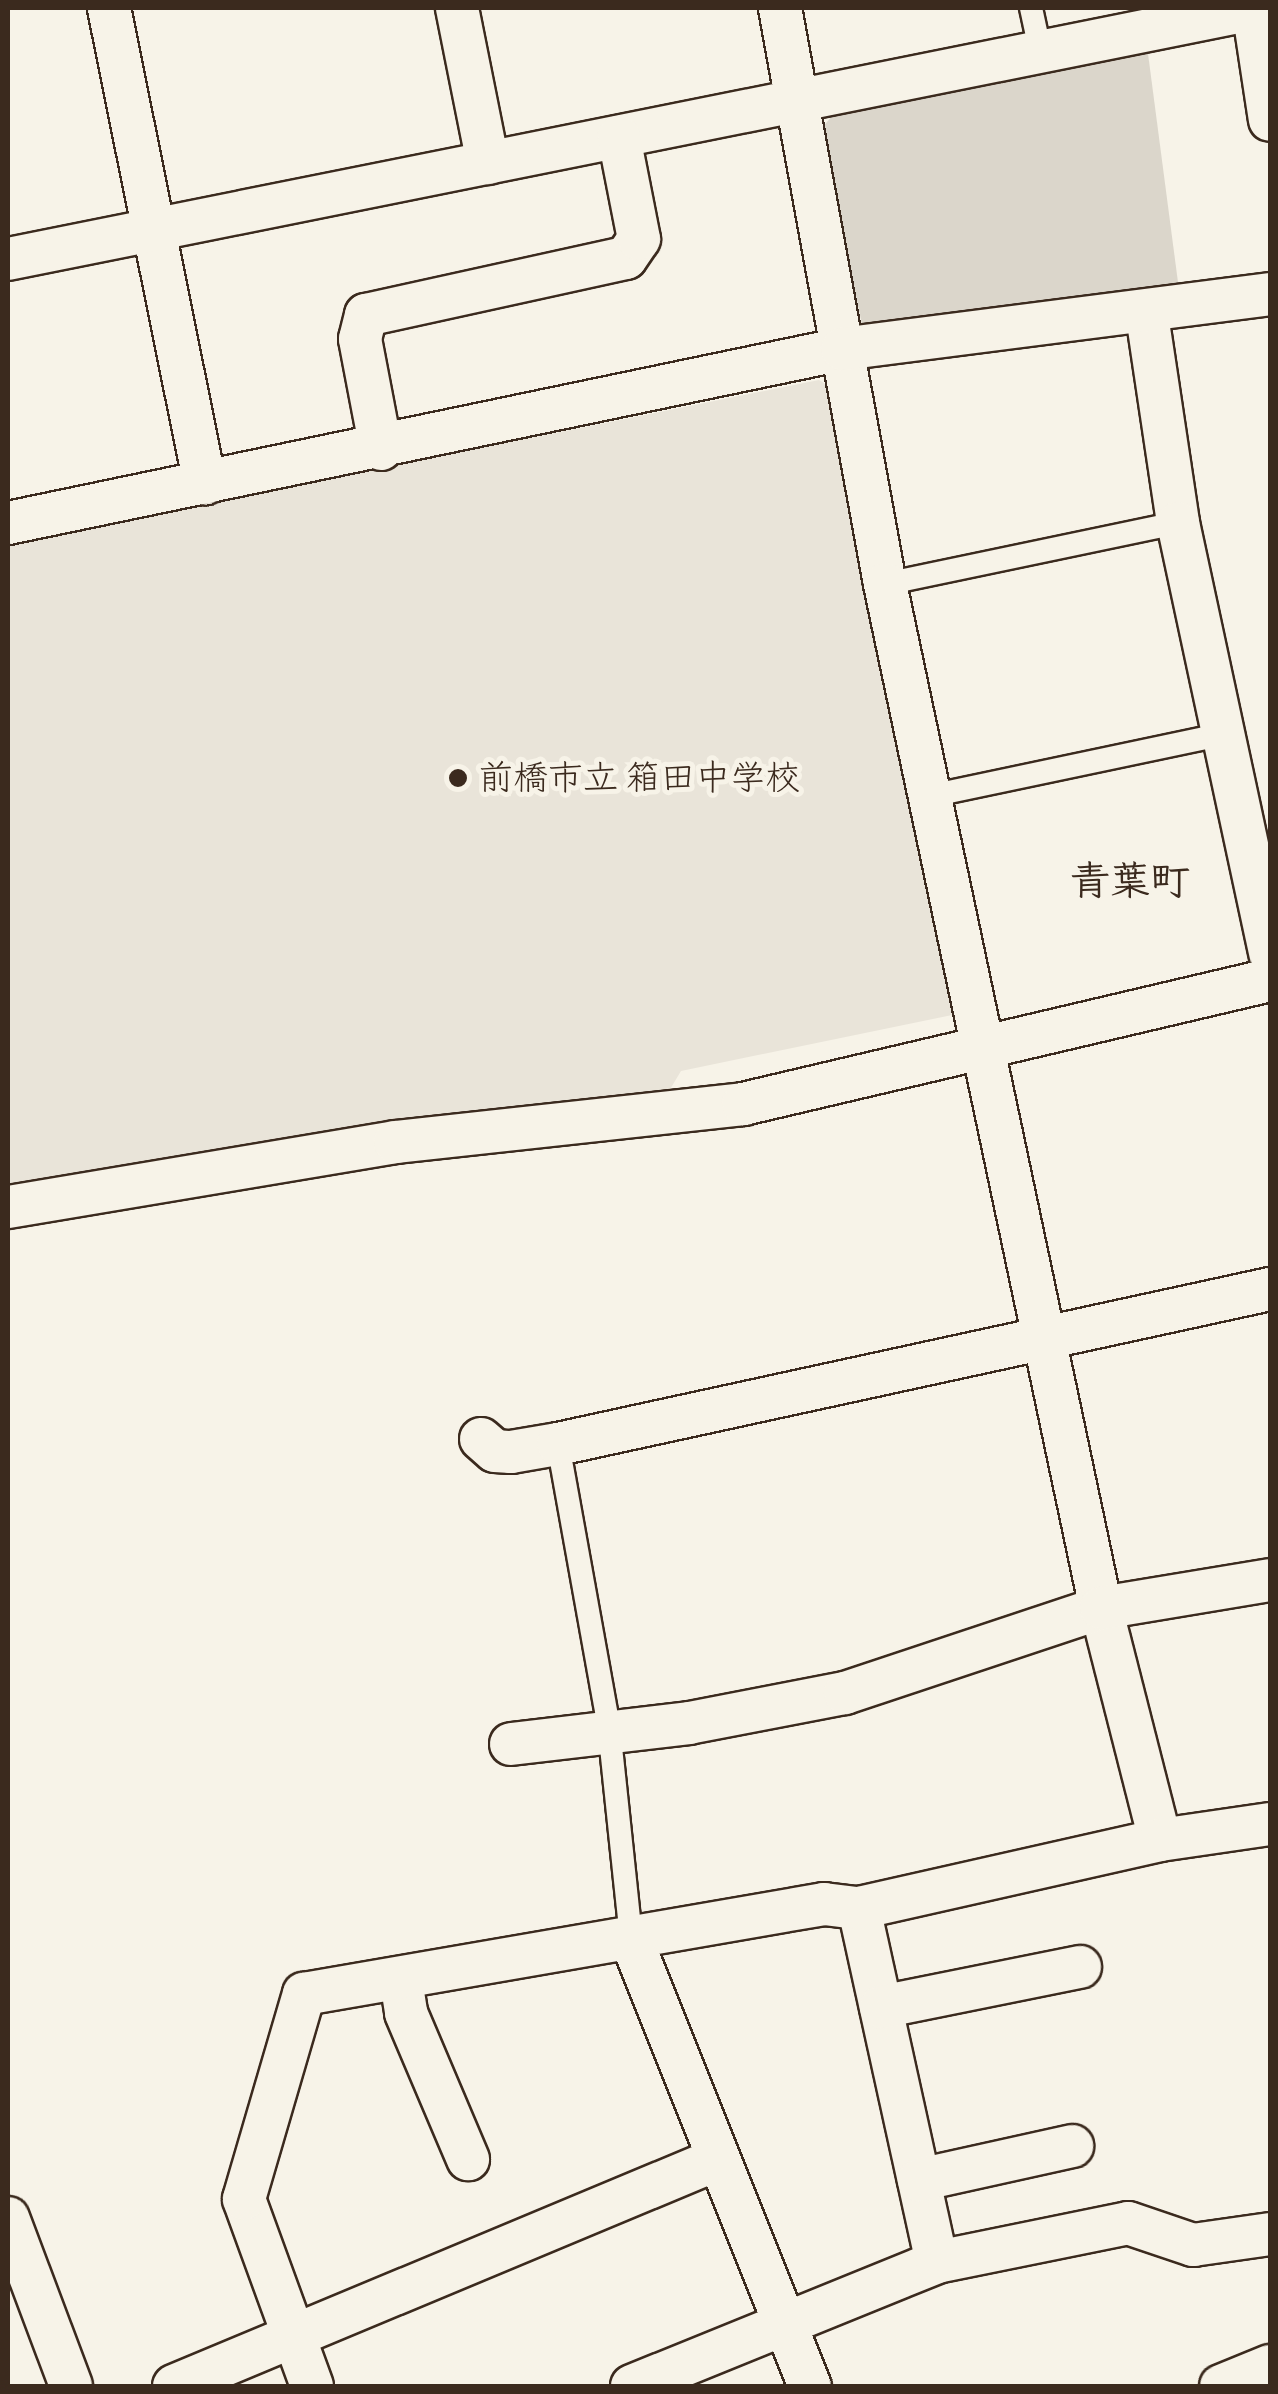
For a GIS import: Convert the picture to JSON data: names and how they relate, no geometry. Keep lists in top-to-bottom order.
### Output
{
  "districts": ["青葉町"],
  "places": ["前橋市立 箱田中学校"]
}
